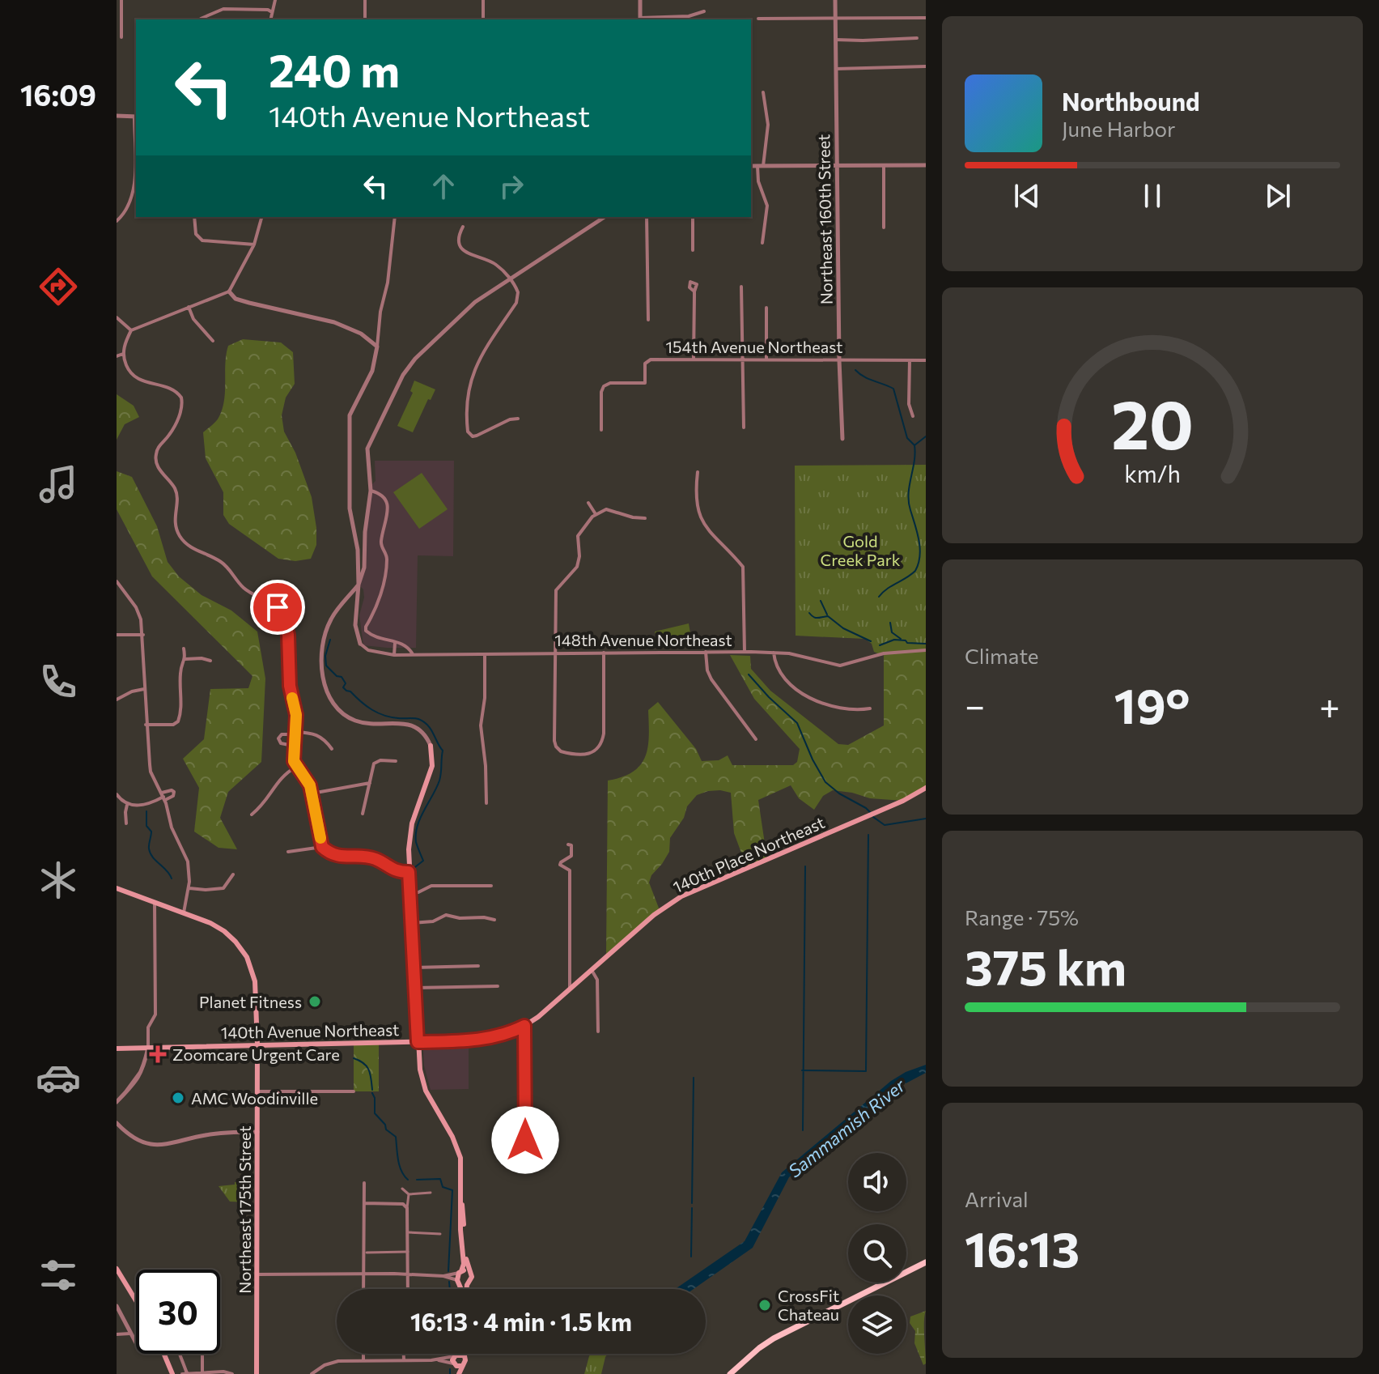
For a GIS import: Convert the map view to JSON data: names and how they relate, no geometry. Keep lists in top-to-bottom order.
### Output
{
  "streets": {
    "main road": ["140th Place Northeast", "140th Avenue Northeast", "Northeast 175th Street"],
    "street": ["Northeast 160th Street", "154th Avenue Northeast", "148th Avenue Northeast"]
  },
  "crossings": [
    ["Northeast 160th Street", "154th Avenue Northeast"],
    ["140th Place Northeast", "140th Avenue Northeast"],
    ["140th Avenue Northeast", "Northeast 175th Street"]
  ],
  "water": ["Sammamish River"],
  "parks": ["Gold Creek Park"],
  "places": {
    "other": ["Planet Fitness", "AMC Woodinville", "CrossFit Chateau"],
    "health": ["Zoomcare Urgent Care"]
  },
  "page": {
    "tabs": "16:09",
    "turn": ["240 m", "140th Avenue Northeast"],
    "song": ["Northbound", "June Harbor"],
    "tile": [
      "Climate",
      ["Range · 75%", "375 km"],
      ["Arrival", "16:13"]
    ],
    "heat": ["−", "19°", "+"],
    "limit": "30",
    "trip": "16:13 · 4 min · 1.5 km",
    "gauge": ["20", "km/h"]
  }
}
